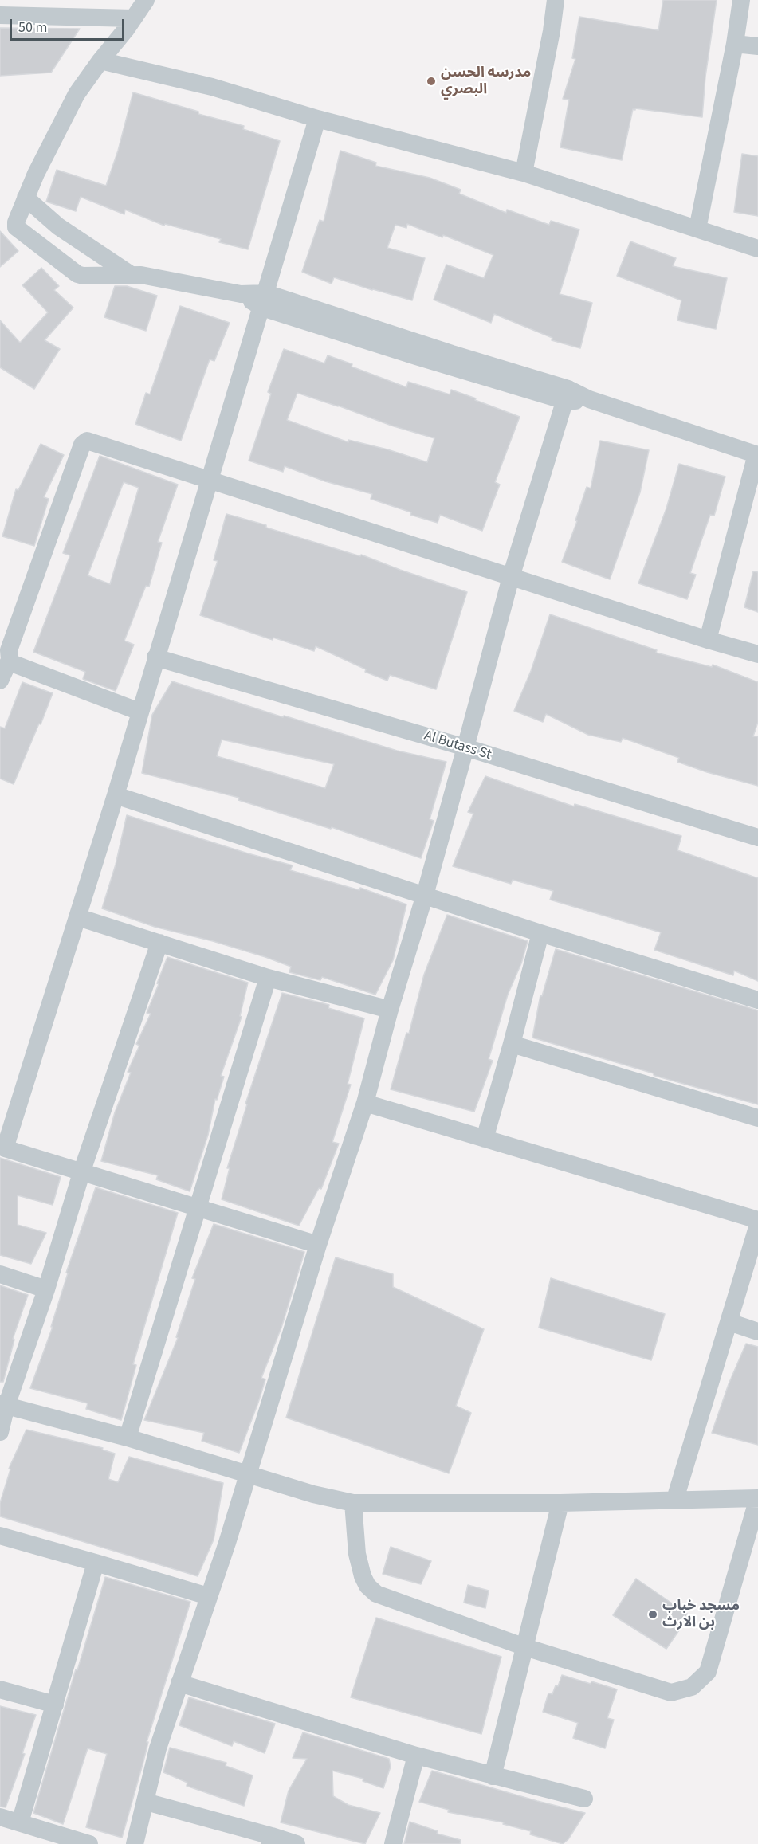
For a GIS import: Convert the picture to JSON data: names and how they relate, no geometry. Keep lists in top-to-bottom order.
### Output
{
  "streets": {
    "street": ["Al Butass St"]
  },
  "places": ["مدرسه الحسن البصري", "مسجد خباب بن الارث"],
  "scale_bar": "50 m"
}
